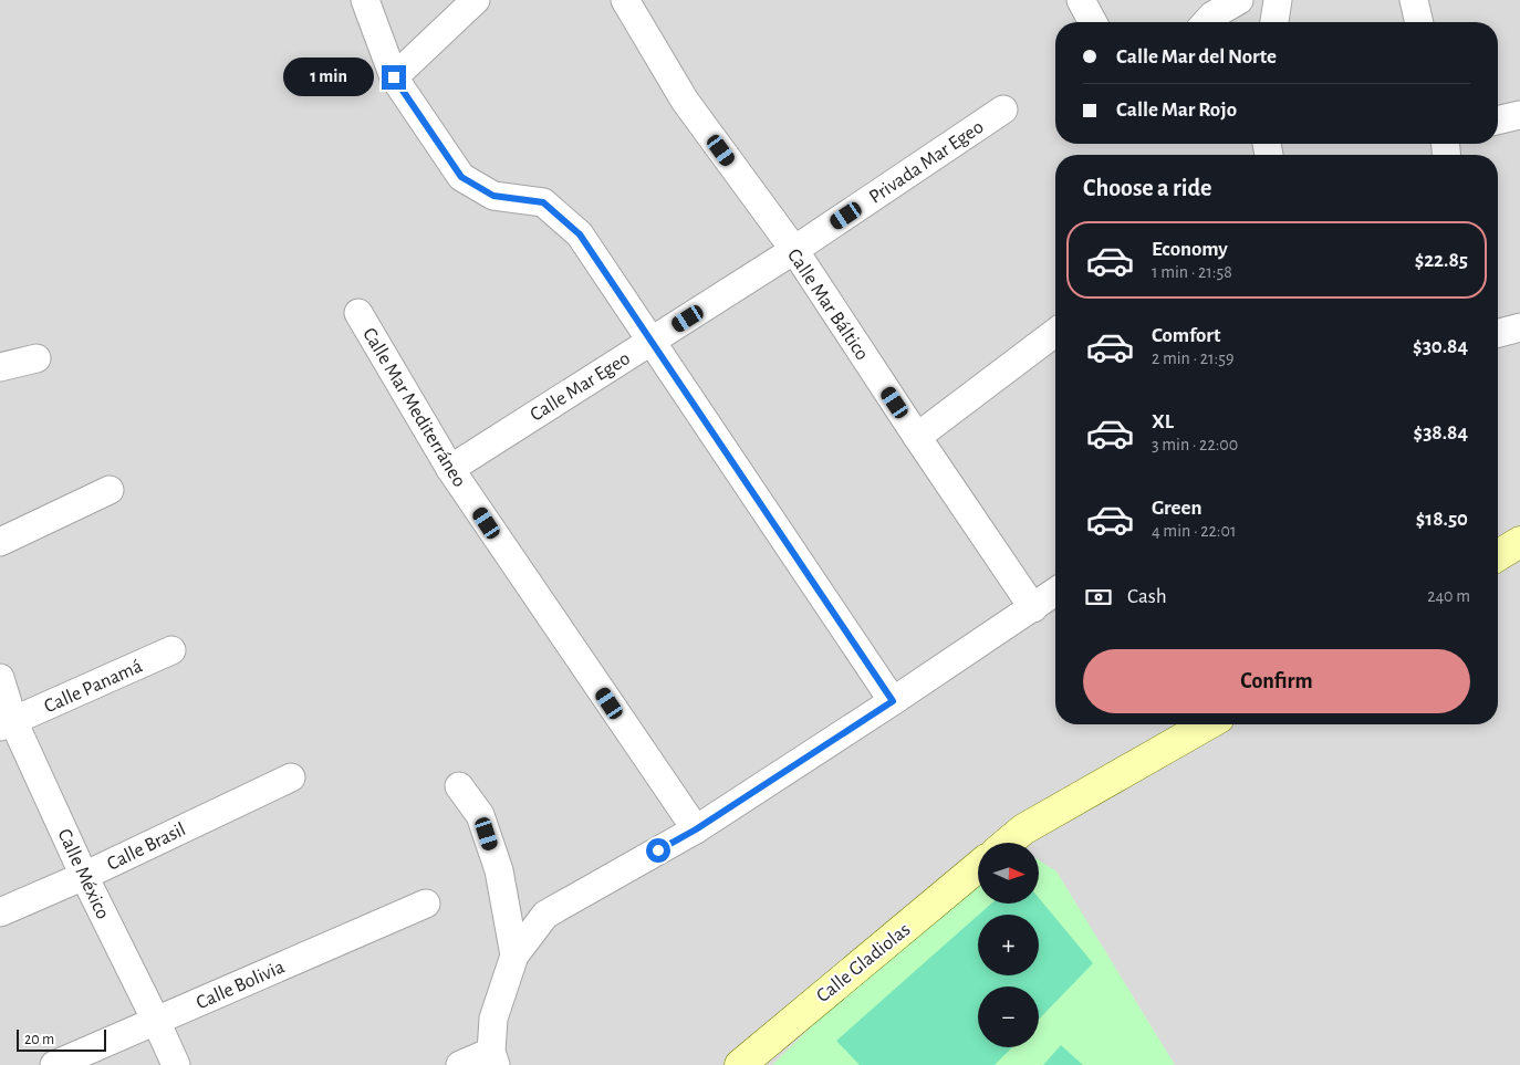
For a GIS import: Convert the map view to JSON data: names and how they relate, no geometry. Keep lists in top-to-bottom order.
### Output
{
  "streets": {
    "street": [
      "Privada Mar Egeo",
      "Calle Mar Báltico",
      "Calle Mar Egeo",
      "Calle Mar Mediterráneo",
      "Calle Panamá",
      "Calle Brasil",
      "Calle México",
      "Calle Gladiolas",
      "Calle Bolivia"
    ]
  },
  "crossings": [
    ["Privada Mar Egeo", "Calle Mar Báltico"],
    ["Privada Mar Egeo", "Calle Mar Egeo"],
    ["Calle Mar Báltico", "Calle Mar Egeo"],
    ["Calle Mar Egeo", "Calle Mar Mediterráneo"],
    ["Calle Panamá", "Calle México"],
    ["Calle Brasil", "Calle México"],
    ["Calle México", "Calle Bolivia"]
  ],
  "scale_bar": "20 m",
  "north": "right",
  "page": {
    "banner": ["Calle Mar del Norte", "Calle Mar Rojo"],
    "bubble": "1 min",
    "heading": "Choose a ride",
    "list": [
      {
        "name": "Economy",
        "note": "1 min · 21:58",
        "value": "$22.85"
      },
      {
        "name": "Comfort",
        "note": "2 min · 21:59",
        "value": "$30.84"
      },
      {
        "name": "XL",
        "note": "3 min · 22:00",
        "value": "$38.84"
      },
      {
        "name": "Green",
        "note": "4 min · 22:01",
        "value": "$18.50"
      }
    ],
    "pay": ["Cash", "240 m"],
    "buttons": "Confirm",
    "map_buttons": ["+", "−"],
    "scale": "20 m"
  }
}
